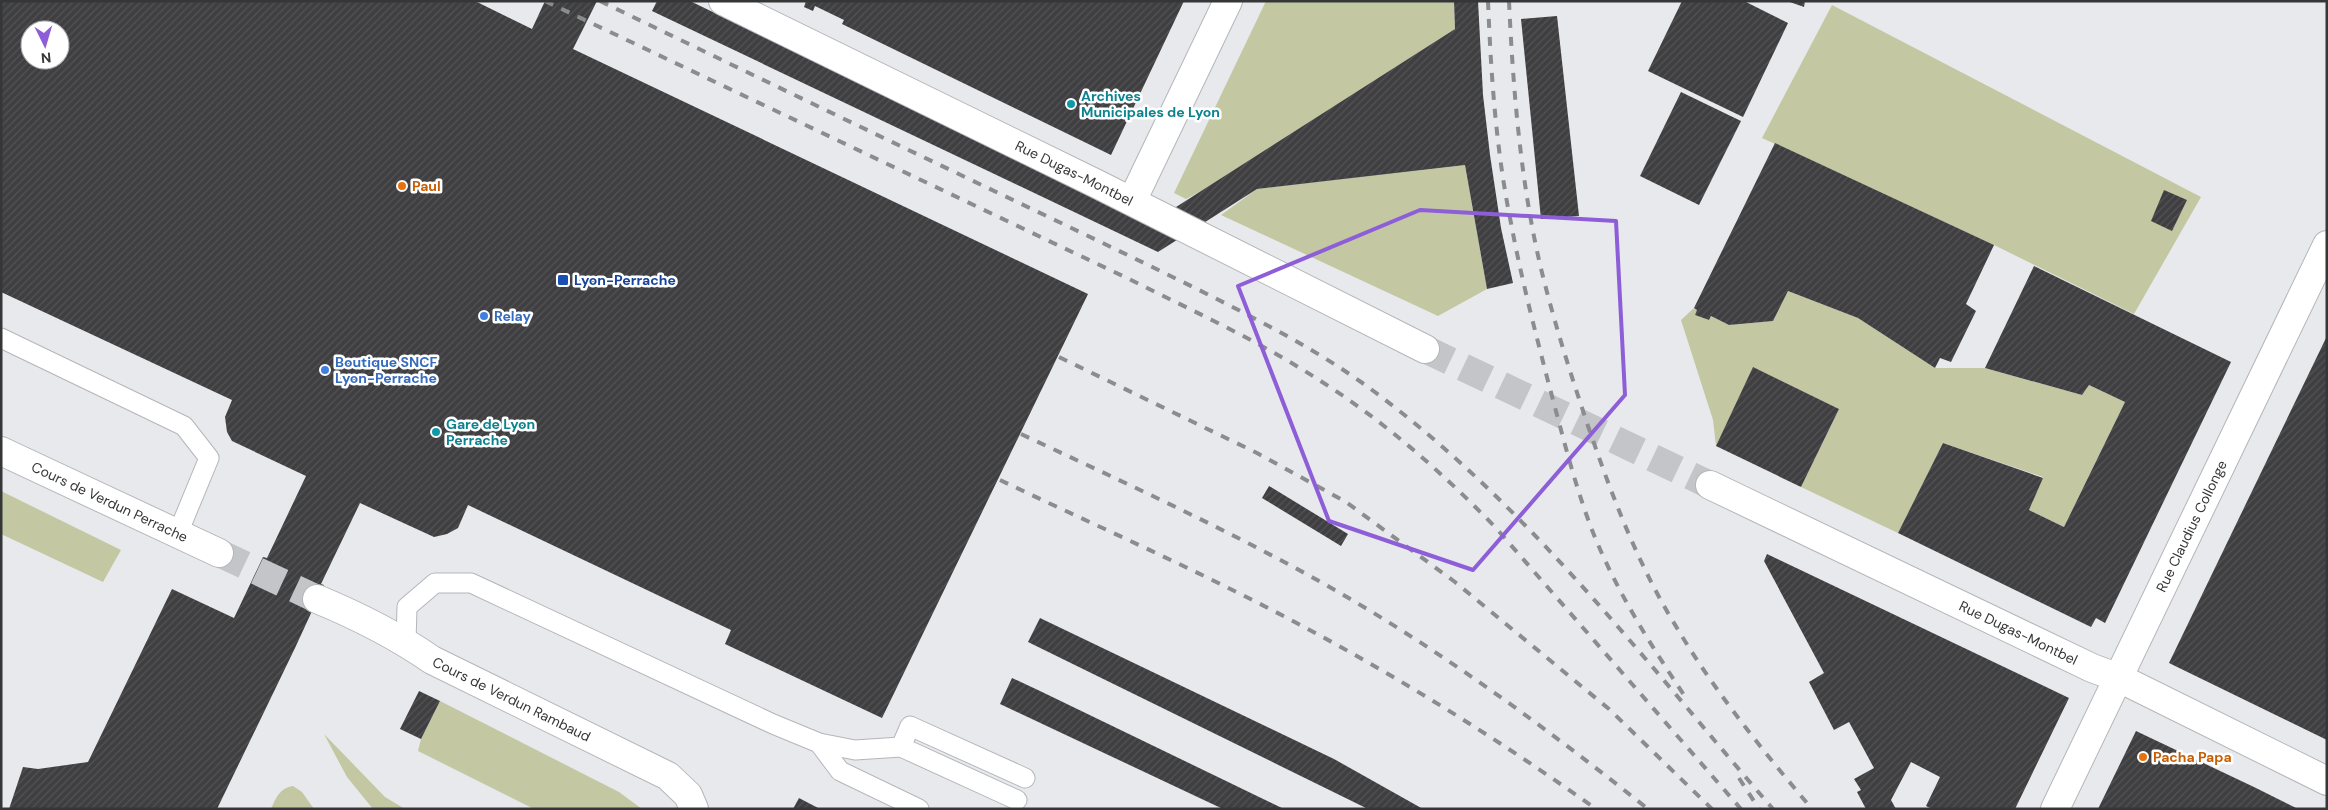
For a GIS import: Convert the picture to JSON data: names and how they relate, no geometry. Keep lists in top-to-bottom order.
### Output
{
  "streets": {
    "street": [
      "Rue Dugas-Montbel",
      "Cours de Verdun Perrache",
      "Rue Claudius Collonge",
      "Cours de Verdun Rambaud"
    ]
  },
  "crossings": [
    ["Rue Dugas-Montbel", "Rue Claudius Collonge"]
  ],
  "places": {
    "other": [
      "Archives Municipales de Lyon",
      "Paul",
      "Relay",
      "Boutique SNCF Lyon-Perrache",
      "Gare de Lyon Perrache",
      "Pacha Papa"
    ],
    "transit": ["Lyon-Perrache"]
  },
  "north": "bottom"
}
